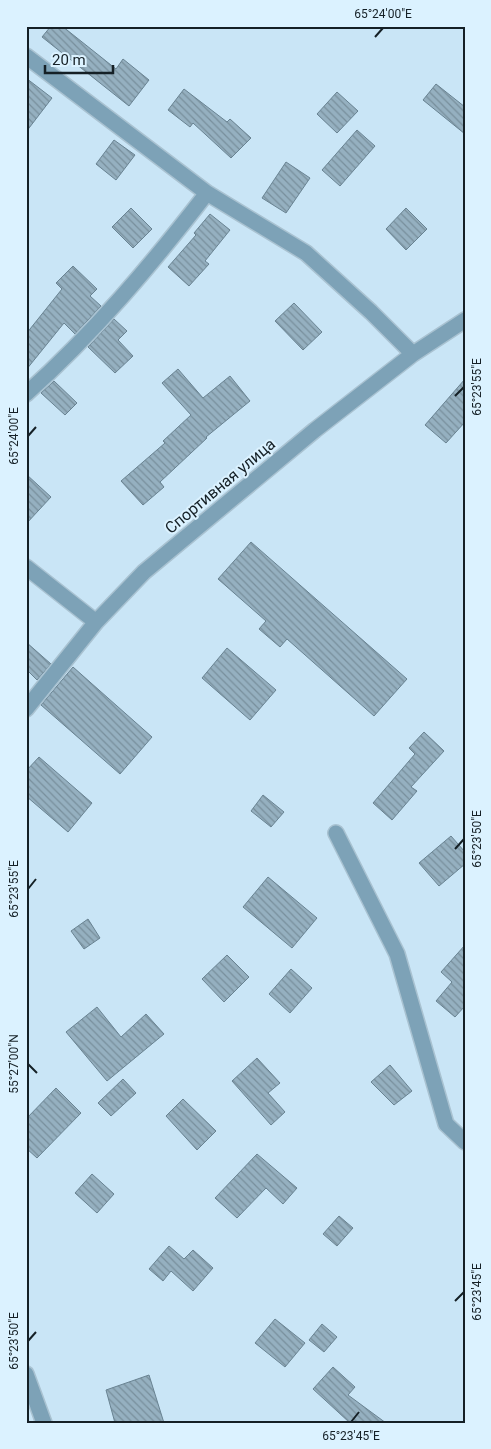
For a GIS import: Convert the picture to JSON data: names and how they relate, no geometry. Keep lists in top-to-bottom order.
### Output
{
  "streets": {
    "street": ["Спортивная улица"]
  },
  "scale_bar": "20 m",
  "coordinates": [
    "65°24'00\"E",
    "65°23'55\"E",
    "65°23'50\"E",
    "55°27'00\"N",
    "65°23'45\"E"
  ]
}
